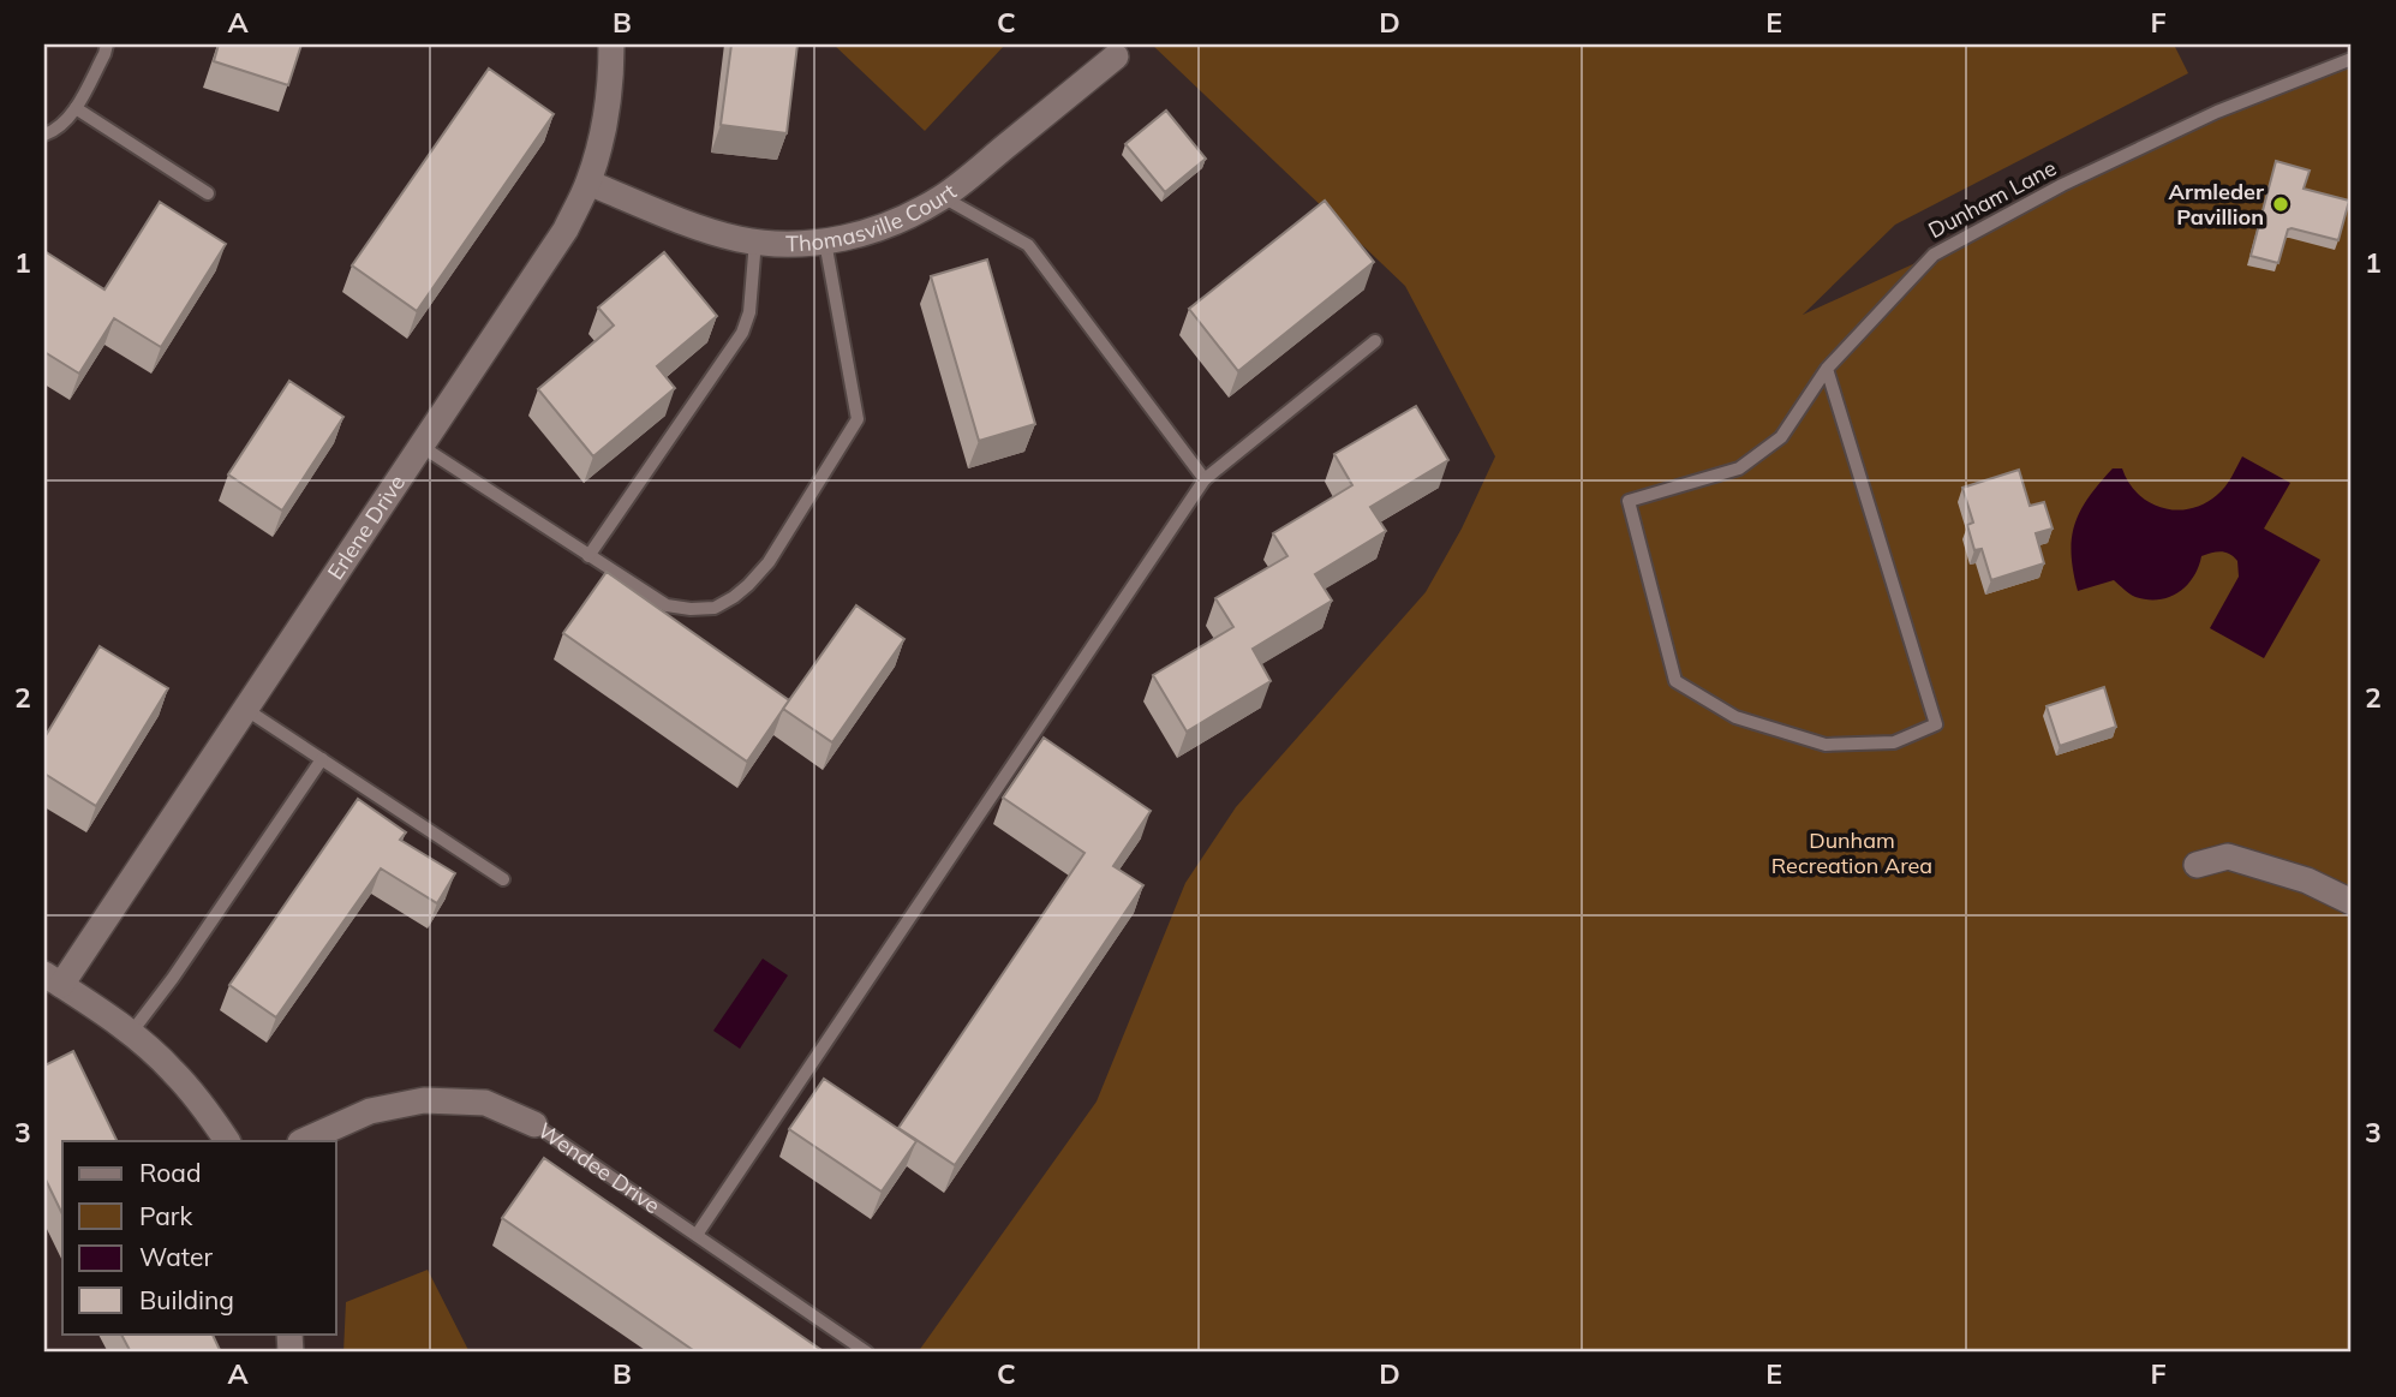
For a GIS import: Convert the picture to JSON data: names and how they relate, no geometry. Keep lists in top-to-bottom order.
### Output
{
  "streets": {
    "street": ["Thomasville Court", "Erlene Drive", "Wendee Drive"],
    "lane": ["Dunham Lane"]
  },
  "crossings": [
    ["Thomasville Court", "Erlene Drive"]
  ],
  "parks": ["Dunham Recreation Area"],
  "places": ["Armleder Pavillion"],
  "legend": [
    "Road",
    "Park",
    "Water",
    "Building"
  ],
  "grid": {
    "columns": [
      "A",
      "B",
      "C",
      "D",
      "E",
      "F"
    ],
    "rows": ["1", "2", "3"]
  }
}
